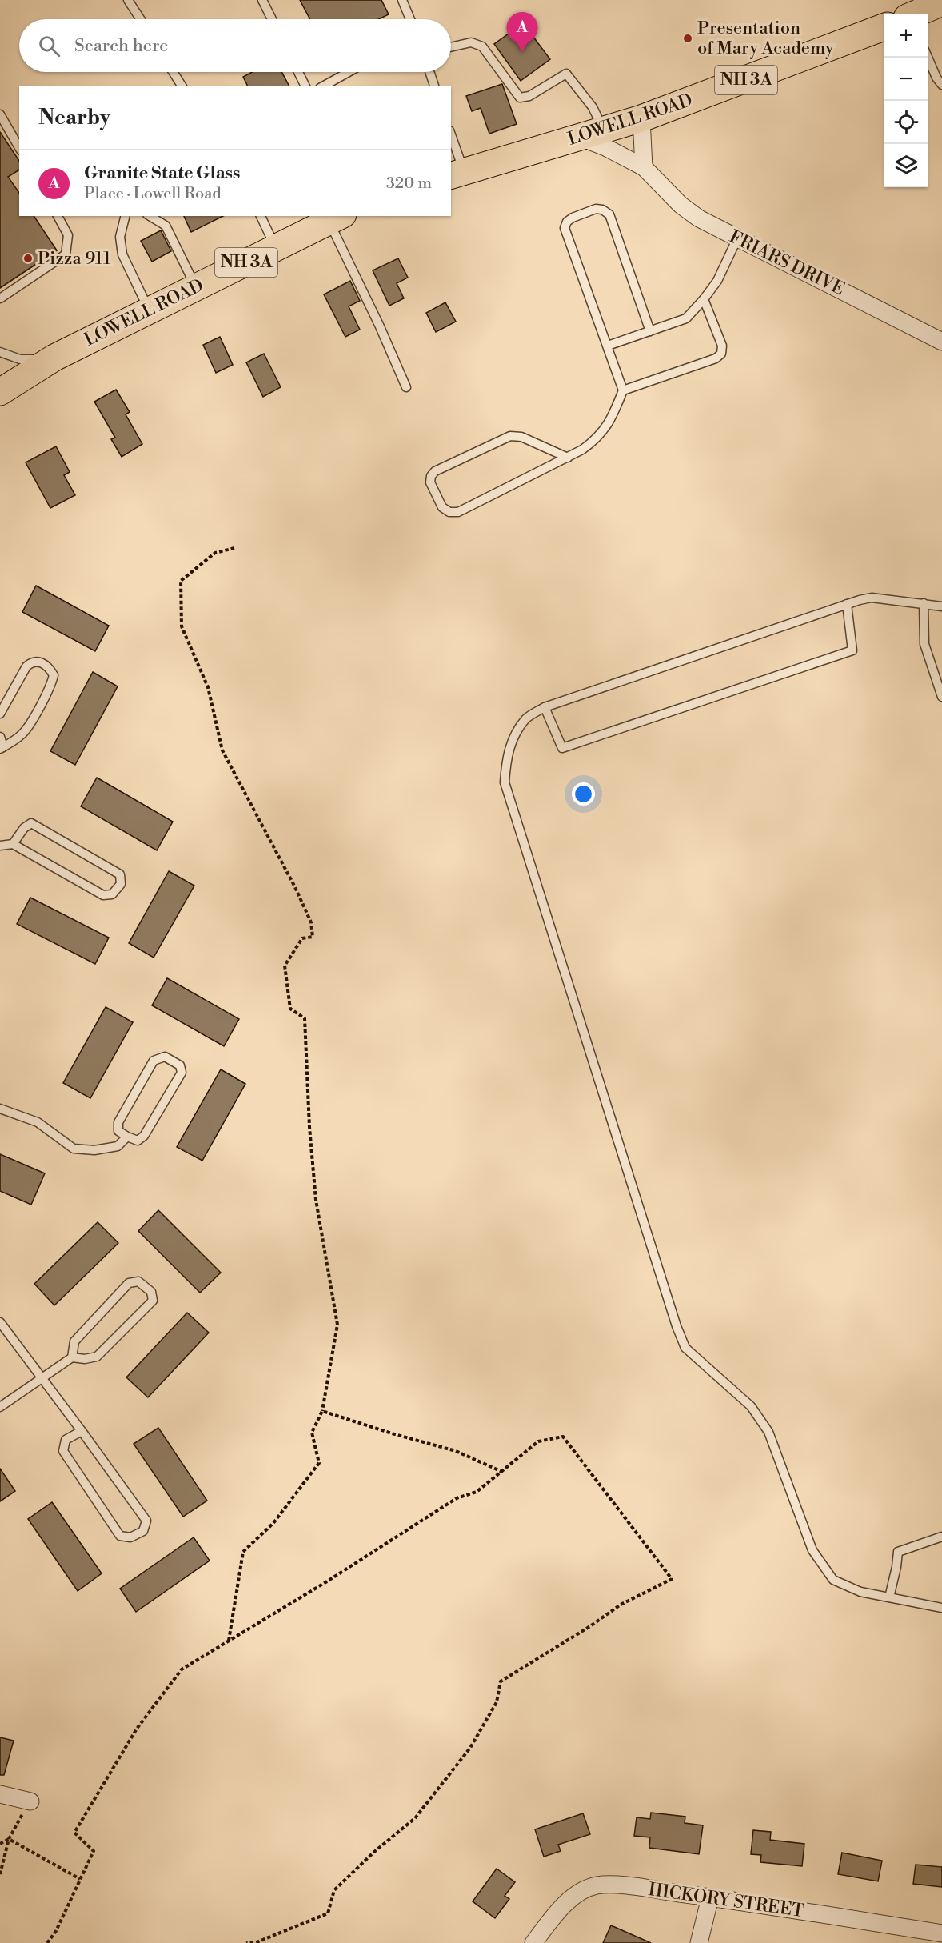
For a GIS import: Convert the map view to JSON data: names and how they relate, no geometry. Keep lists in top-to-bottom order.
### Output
{
  "streets": {
    "main road": ["NH 3A", "LOWELL ROAD"],
    "street": ["FRIARS DRIVE", "HICKORY STREET"]
  },
  "crossings": [
    ["LOWELL ROAD", "FRIARS DRIVE"]
  ],
  "places": ["Presentation of Mary Academy", "Pizza 911"],
  "page": {
    "pins": "A",
    "map_buttons": ["+", "−"],
    "search": "Search here",
    "heading": "Nearby",
    "list": [
      {
        "mark": "A",
        "name": "Granite State Glass",
        "note": "Place · Lowell Road",
        "value": "320 m"
      }
    ]
  }
}
